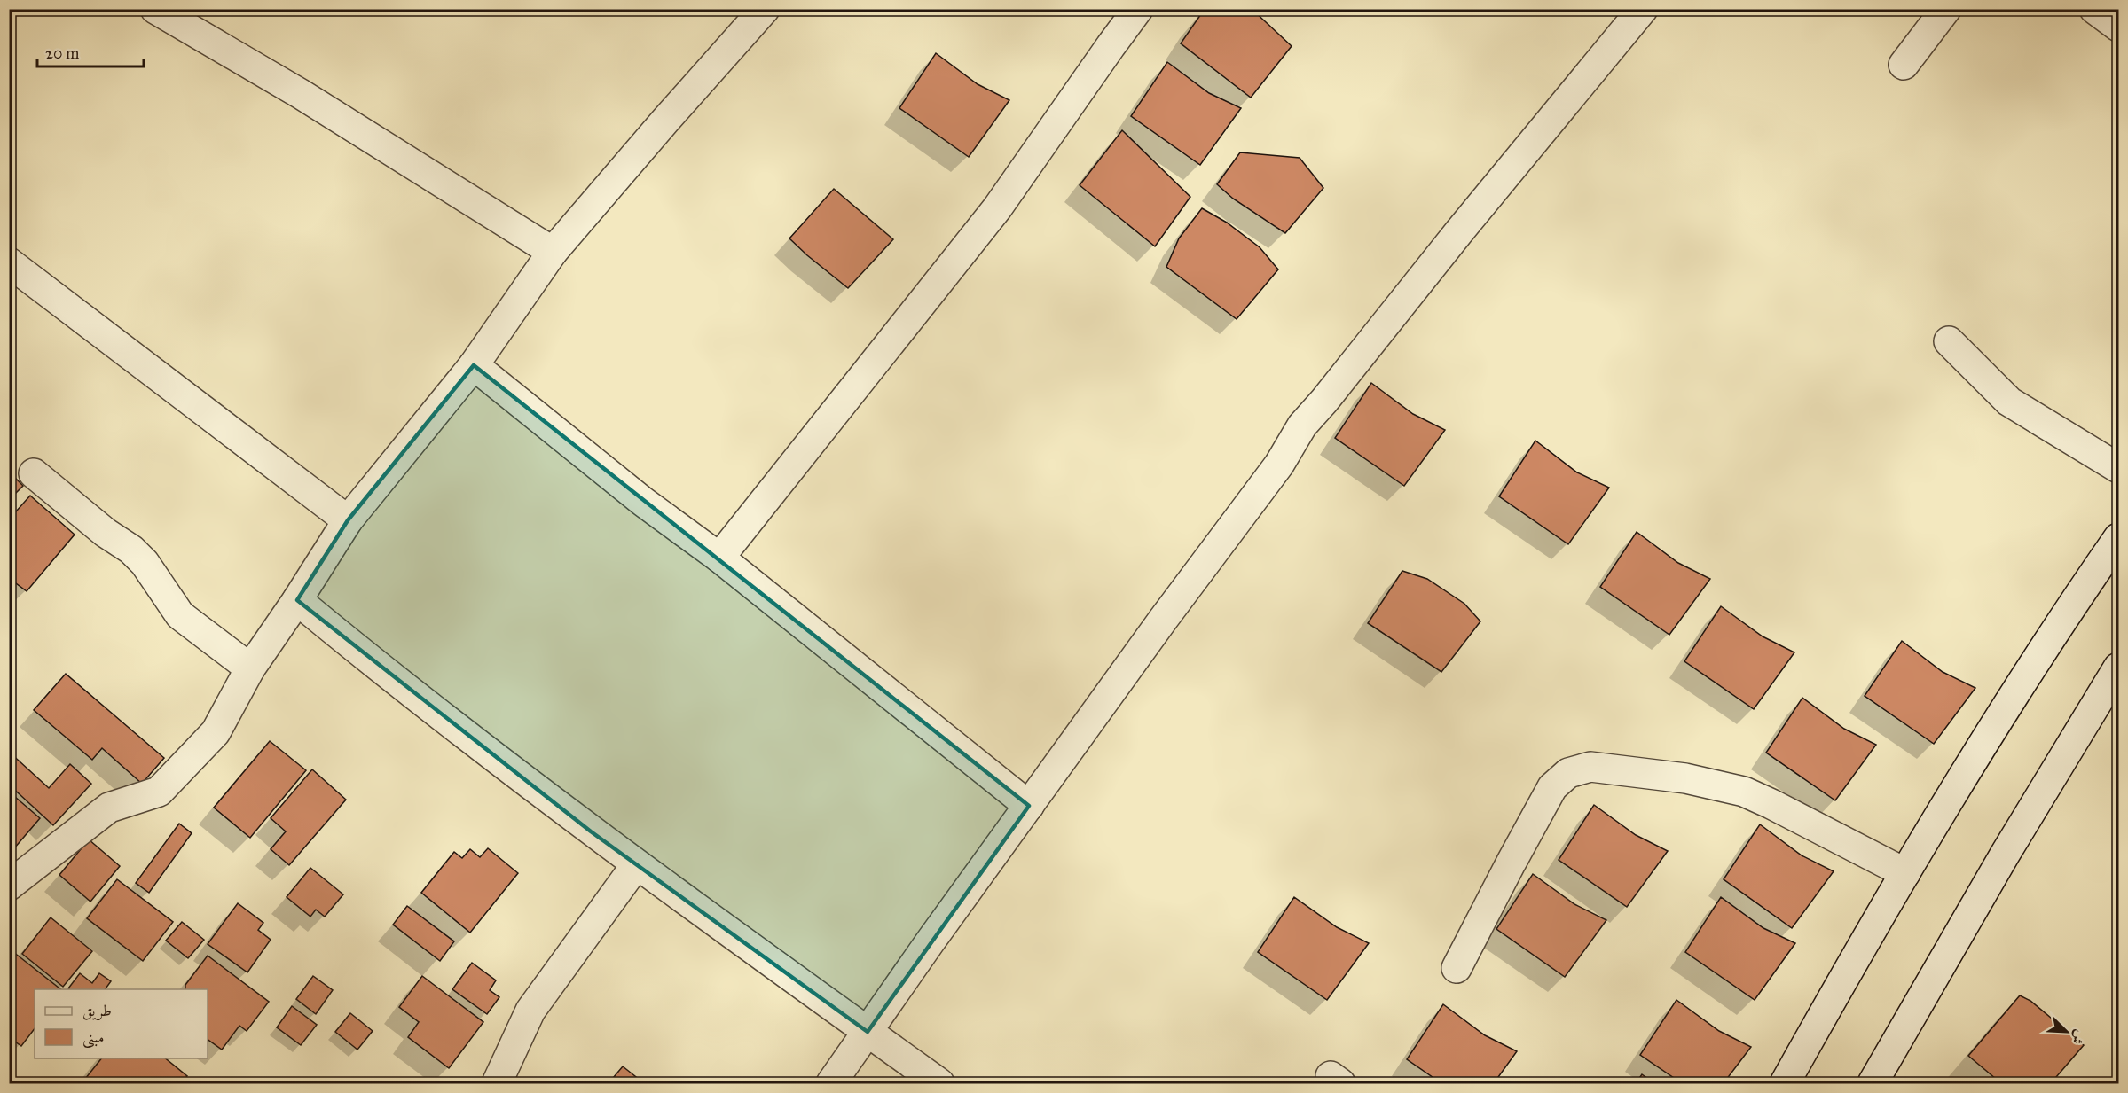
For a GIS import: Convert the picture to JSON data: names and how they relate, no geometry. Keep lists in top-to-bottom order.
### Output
{
  "legend": ["طريق", "مبنى"],
  "scale_bar": "20 m",
  "north": "bottom right"
}
